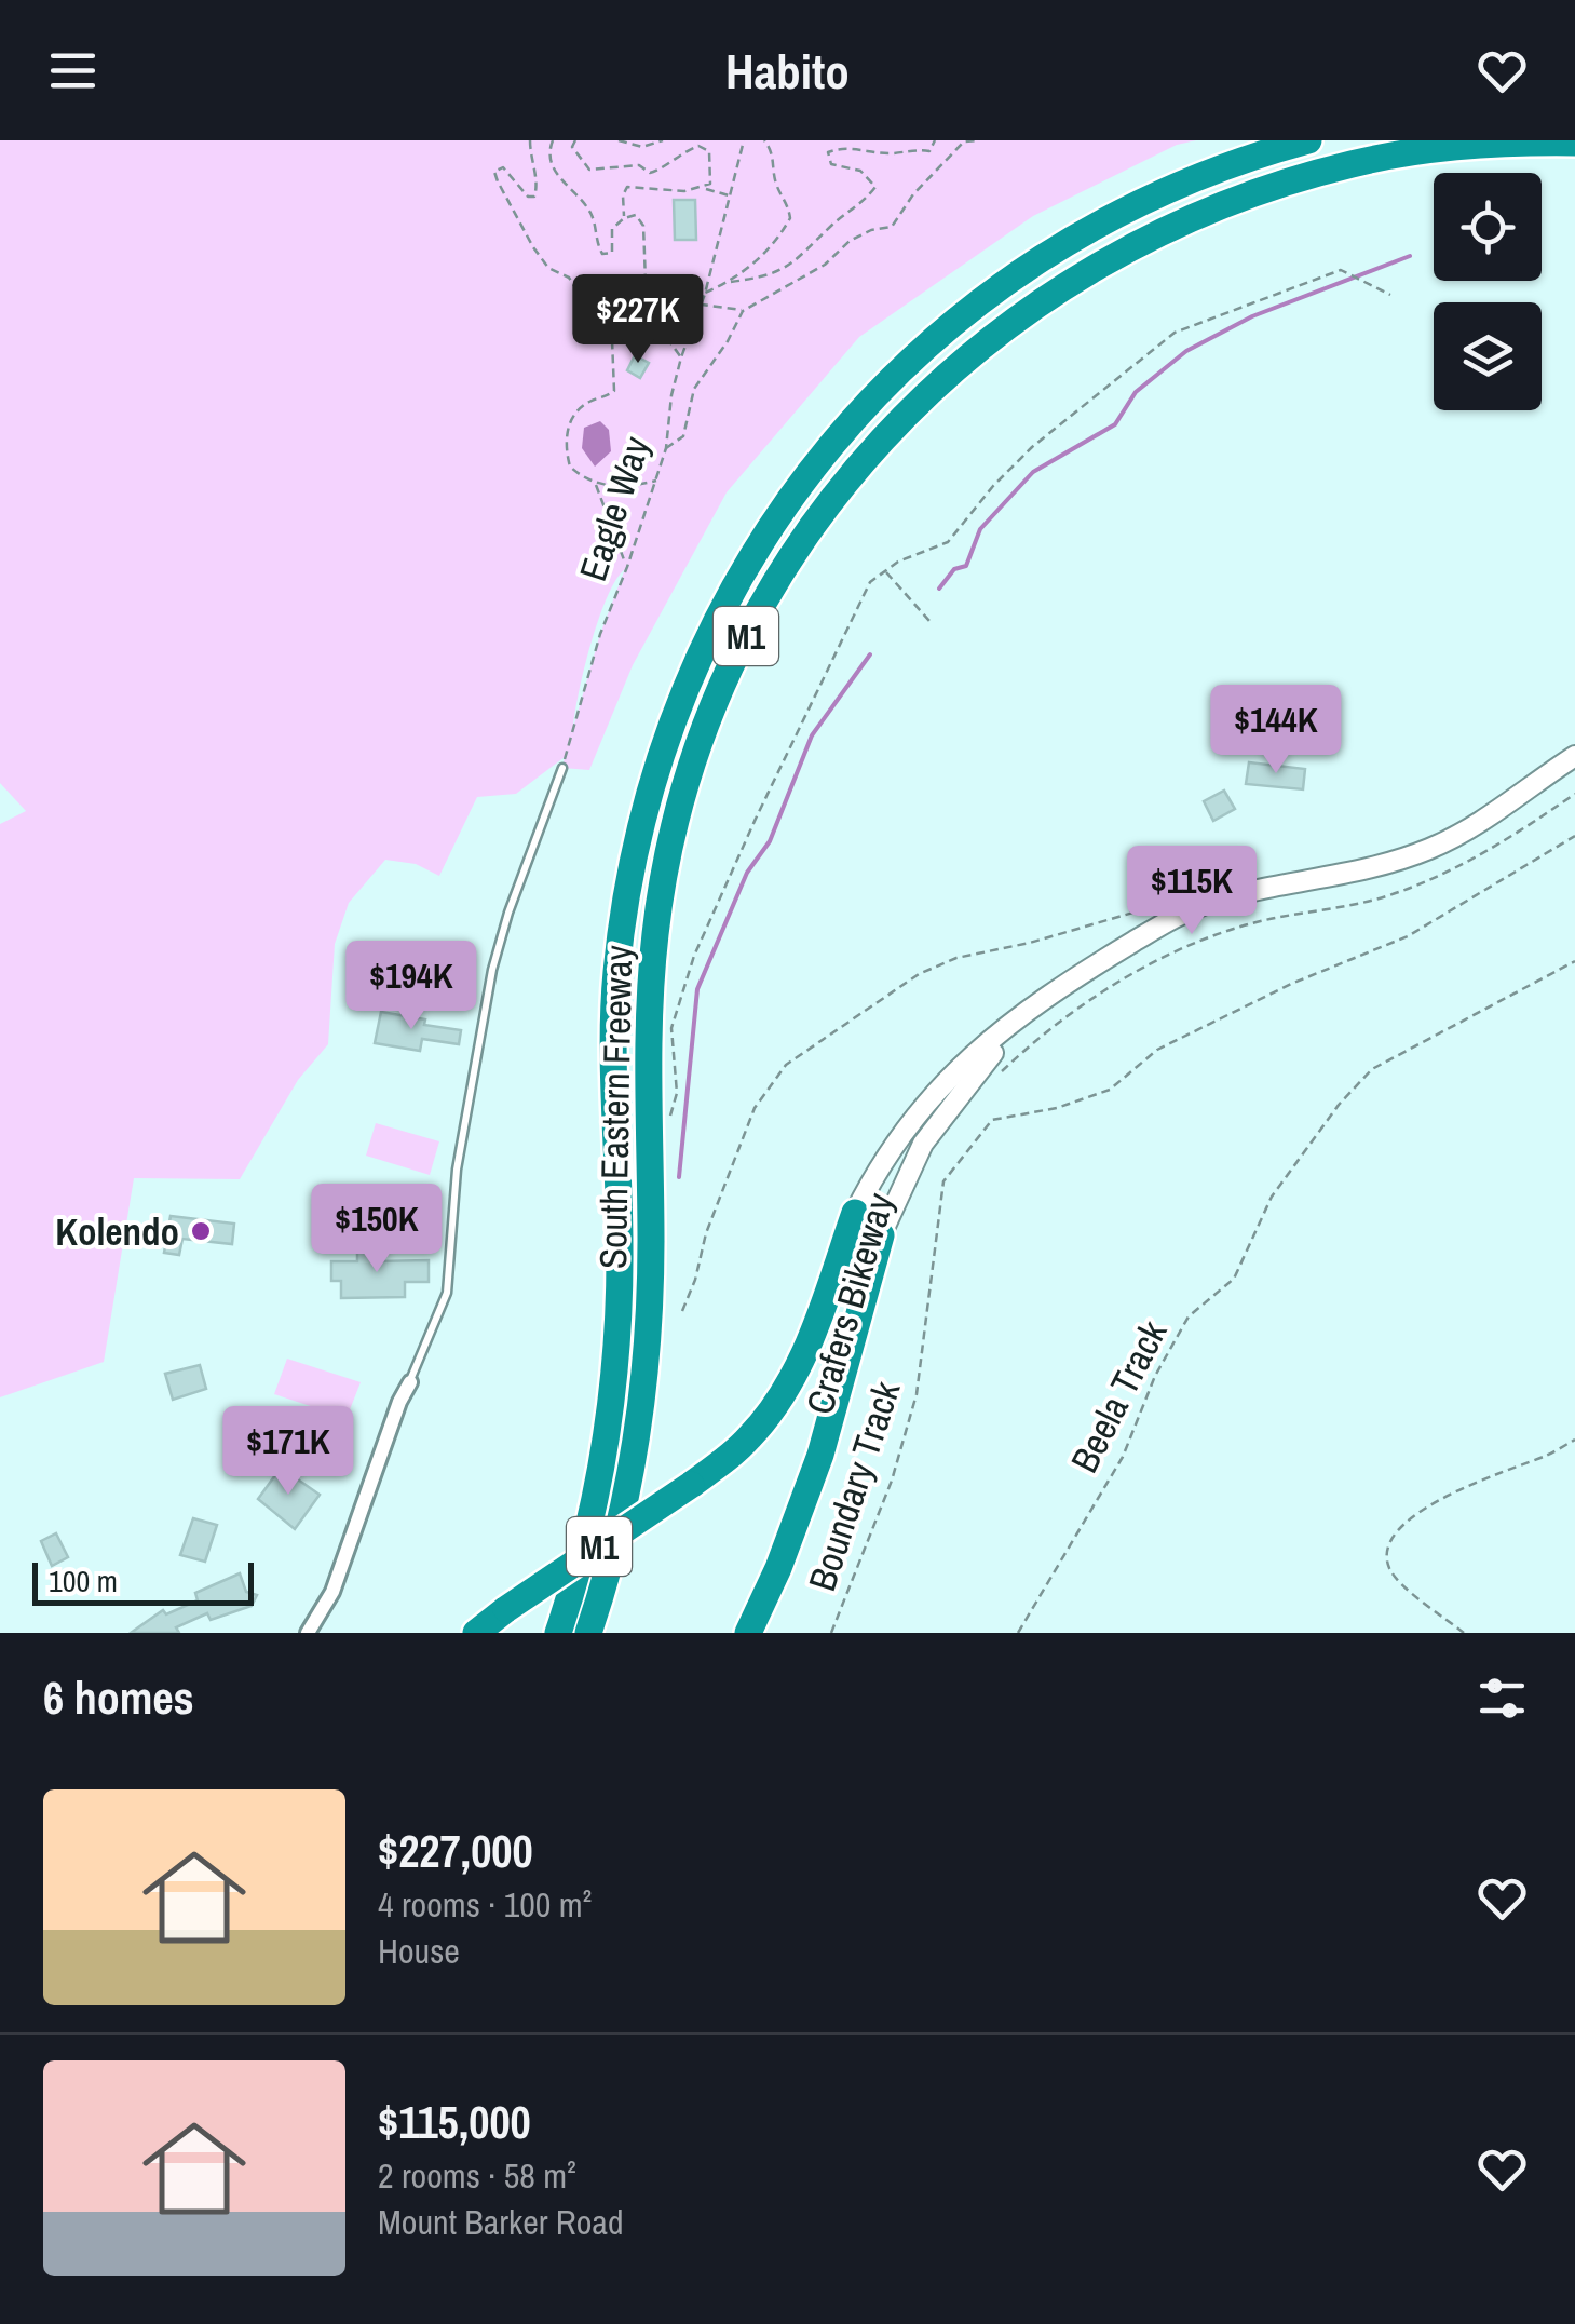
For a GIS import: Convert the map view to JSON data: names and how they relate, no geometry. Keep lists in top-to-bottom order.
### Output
{
  "streets": {
    "highway": ["M1", "South Eastern Freeway"],
    "path": ["Eagle Way", "Beela Track", "Boundary Track"]
  },
  "places": ["Kolendo"],
  "scale_bar": "100 m",
  "page": {
    "header": "Habito",
    "price": [
      "$227K",
      "$144K",
      "$115K",
      "$194K",
      "$150K",
      "$171K"
    ],
    "scale": "100 m",
    "heading": "6 homes",
    "list": [
      {
        "name": "$227,000",
        "note": "4 rooms · 100 m² · House"
      },
      {
        "name": "$115,000",
        "note": "2 rooms · 58 m² · Mount Barker Road"
      }
    ]
  }
}
